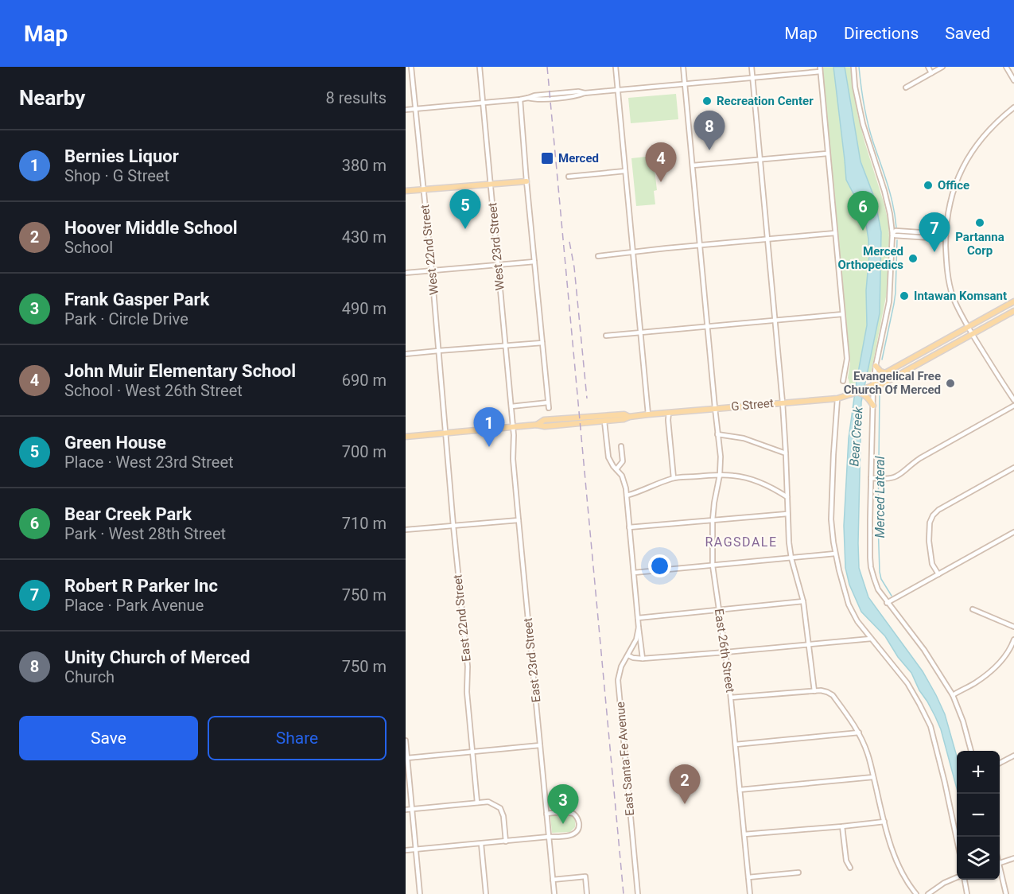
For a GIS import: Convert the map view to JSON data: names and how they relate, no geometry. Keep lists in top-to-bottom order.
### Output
{
  "streets": {
    "main road": ["G Street"],
    "street": [
      "West 23rd Street",
      "West 22nd Street",
      "East 22nd Street",
      "East 26th Street",
      "East 23rd Street",
      "East Santa Fe Avenue"
    ]
  },
  "crossings": [
    ["West 23rd Street", "G Street"],
    ["West 23rd Street", "East 23rd Street"],
    ["West 22nd Street", "G Street"],
    ["West 22nd Street", "East 22nd Street"],
    ["G Street", "East 22nd Street"],
    ["G Street", "East 26th Street"],
    ["G Street", "East 23rd Street"],
    ["G Street", "East Santa Fe Avenue"]
  ],
  "districts": ["RAGSDALE"],
  "water": ["Bear Creek", "Merced Lateral"],
  "places": {
    "other": [
      "Recreation Center",
      "Office",
      "Partanna Corp",
      "Merced Orthopedics",
      "Intawan Komsant",
      "Evangelical Free Church Of Merced"
    ],
    "transit": ["Merced"]
  },
  "page": {
    "header": "Map",
    "nav": ["Map", "Directions", "Saved"],
    "heading": ["Nearby", "8 results"],
    "pins": [
      "8",
      "4",
      "5",
      "6",
      "7",
      "1",
      "2",
      "3"
    ],
    "list": [
      {
        "mark": "1",
        "name": "Bernies Liquor",
        "note": "Shop · G Street",
        "value": "380 m"
      },
      {
        "mark": "2",
        "name": "Hoover Middle School",
        "note": "School",
        "value": "430 m"
      },
      {
        "mark": "3",
        "name": "Frank Gasper Park",
        "note": "Park · Circle Drive",
        "value": "490 m"
      },
      {
        "mark": "4",
        "name": "John Muir Elementary School",
        "note": "School · West 26th Street",
        "value": "690 m"
      },
      {
        "mark": "5",
        "name": "Green House",
        "note": "Place · West 23rd Street",
        "value": "700 m"
      },
      {
        "mark": "6",
        "name": "Bear Creek Park",
        "note": "Park · West 28th Street",
        "value": "710 m"
      },
      {
        "mark": "7",
        "name": "Robert R Parker Inc",
        "note": "Place · Park Avenue",
        "value": "750 m"
      },
      {
        "mark": "8",
        "name": "Unity Church of Merced",
        "note": "Church",
        "value": "750 m"
      }
    ],
    "buttons": ["Save", "Share"],
    "map_buttons": ["+", "−"]
  }
}
